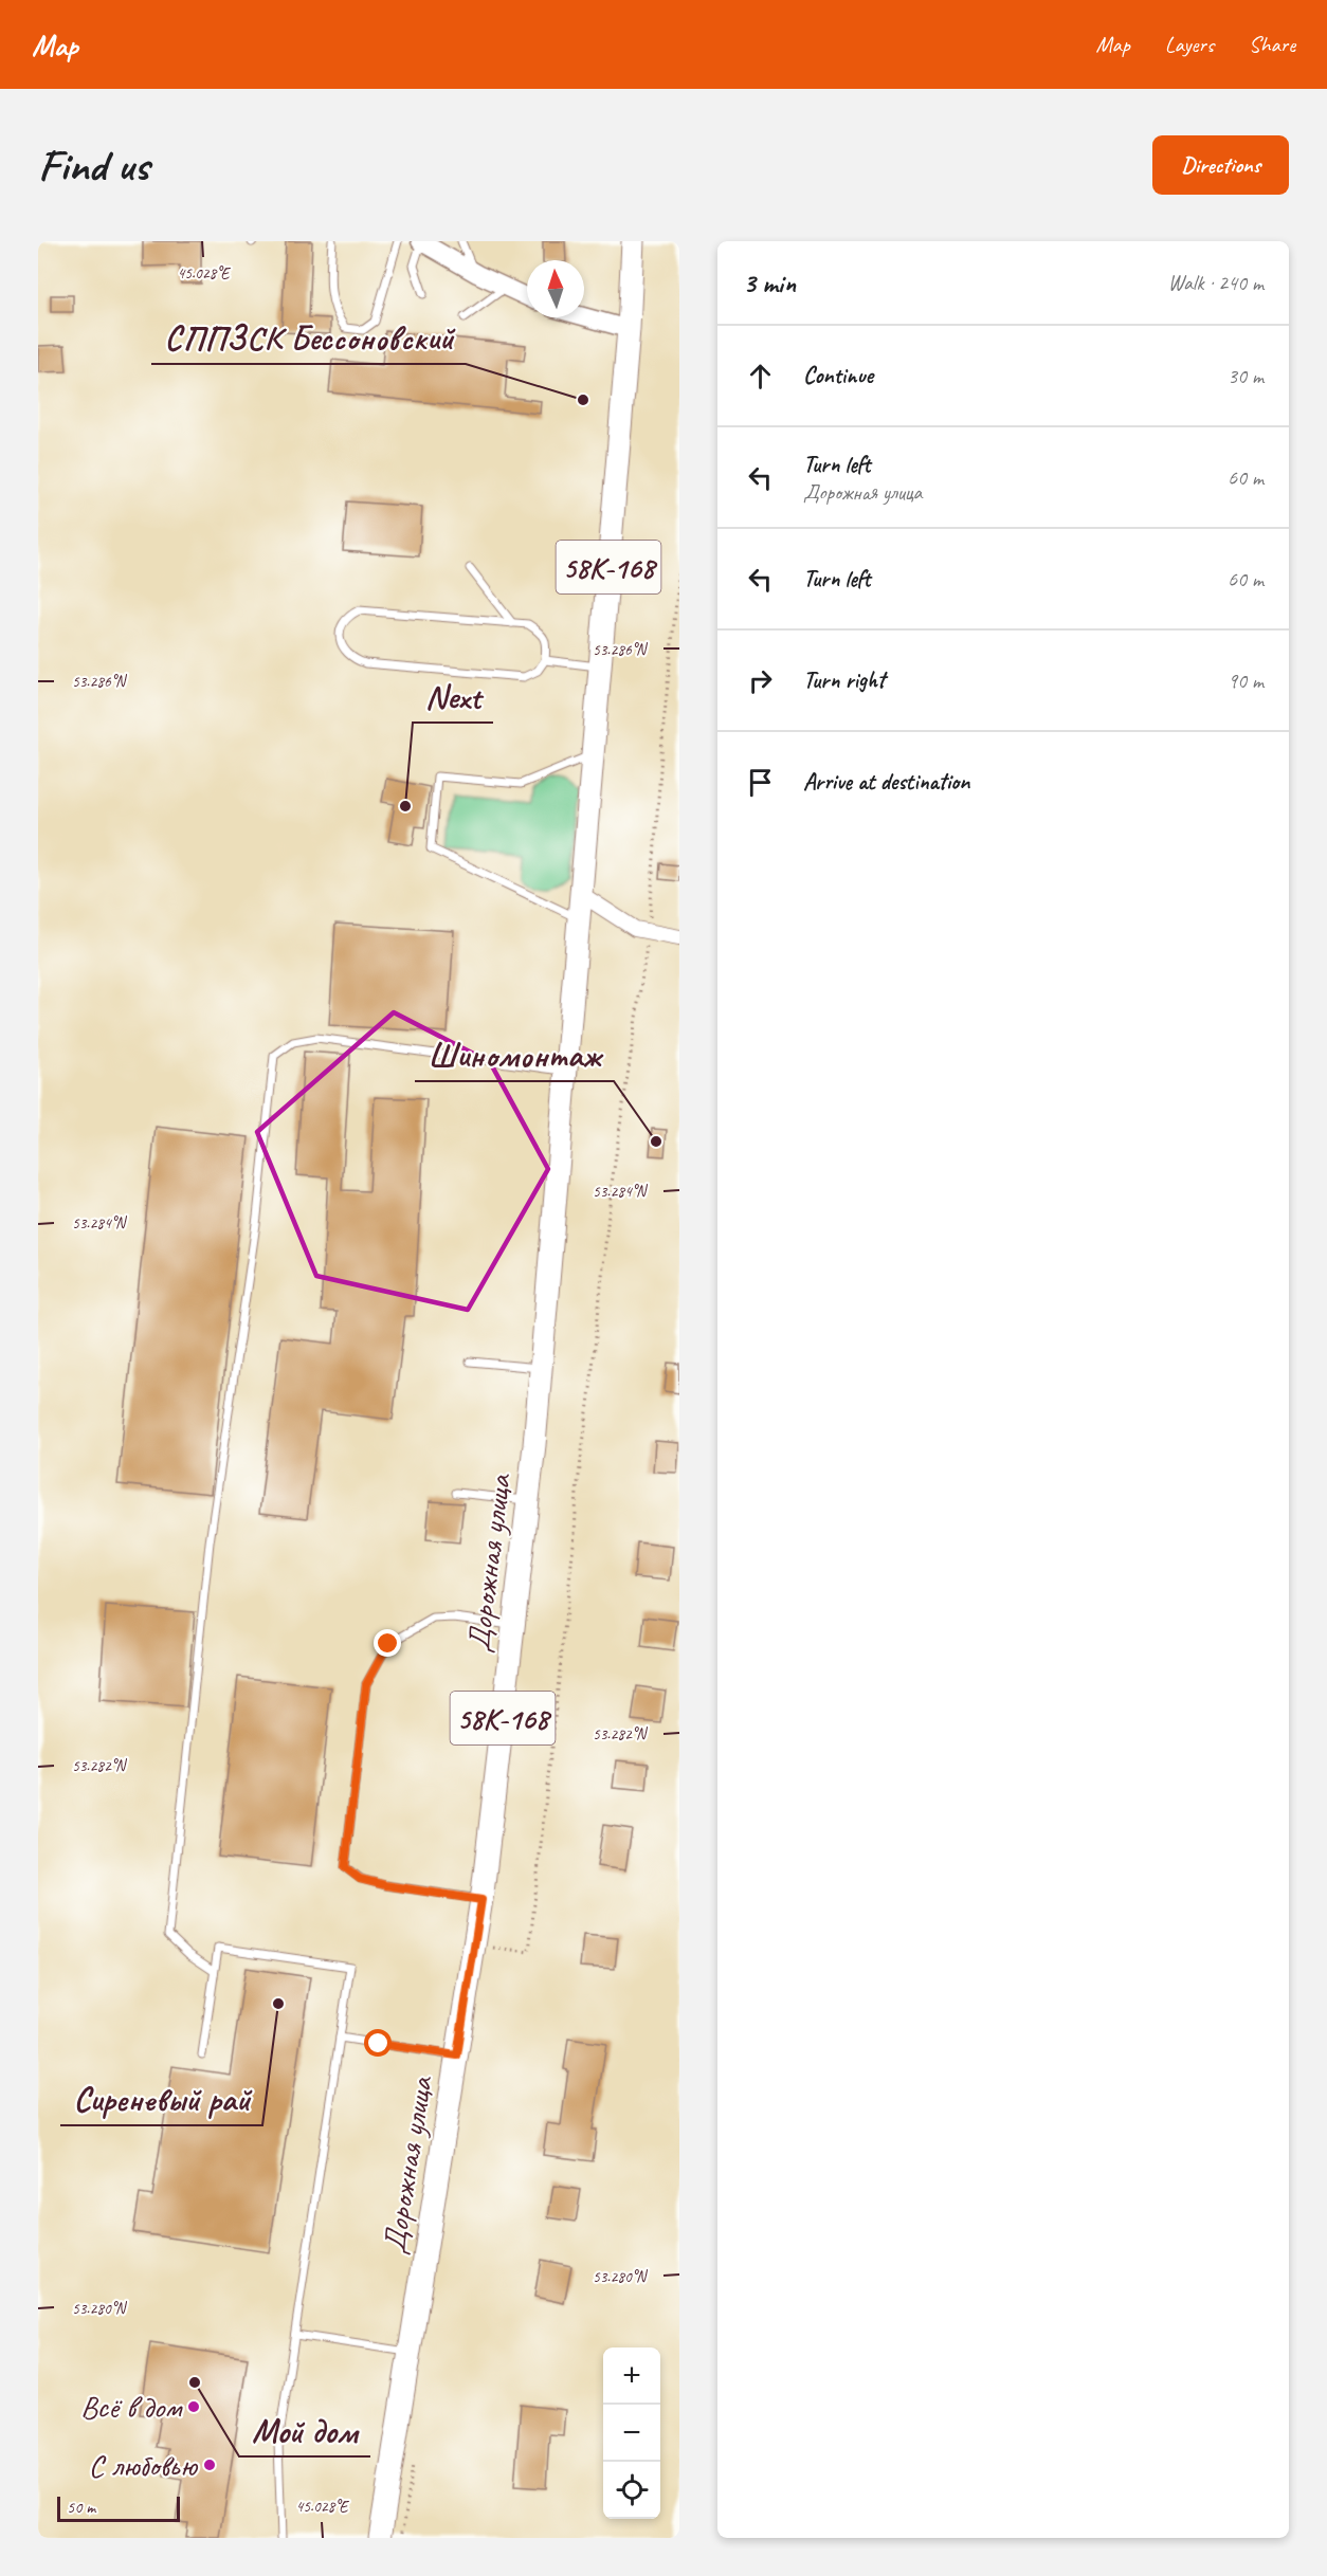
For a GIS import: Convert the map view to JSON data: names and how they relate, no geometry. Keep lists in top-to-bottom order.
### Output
{
  "streets": {
    "main road": ["58К-168", "Дорожная улица"]
  },
  "crossings": [
    ["58К-168", "Дорожная улица"]
  ],
  "places": [
    "СППЗСК Бессоновский",
    "Next",
    "Шиномонтаж",
    "Сиреневый рай",
    "Мой дом",
    "Всё в дом",
    "С любовью"
  ],
  "scale_bar": "50 m",
  "north": "top",
  "page": {
    "header": "Map",
    "nav": ["Map", "Layers", "Share"],
    "buttons": "Directions",
    "title": "Find us",
    "heading": ["3 min", "Walk · 240 m"],
    "list": [
      ["Continue", "30 m"],
      ["Turn left", "Дорожная улица", "60 m"],
      ["Turn left", "60 m"],
      ["Turn right", "90 m"],
      "Arrive at destination"
    ],
    "map_buttons": ["+", "−"],
    "scale": "50 m"
  },
  "coordinates": [
    "45.028°E",
    "53.286°N",
    "53.284°N",
    "53.282°N",
    "53.280°N"
  ]
}
